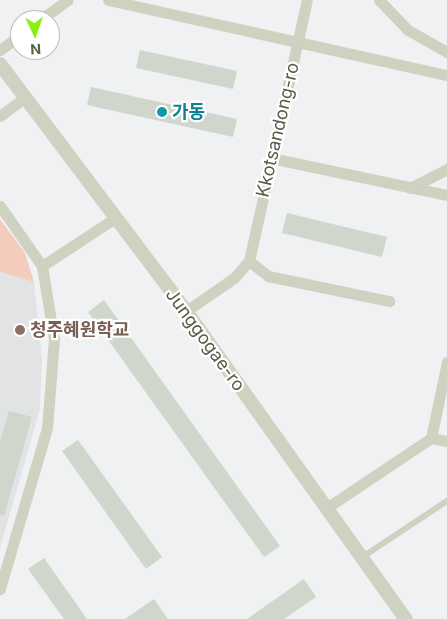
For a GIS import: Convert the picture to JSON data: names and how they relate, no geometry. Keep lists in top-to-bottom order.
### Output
{
  "streets": {
    "street": ["Kkotsandong-ro", "Junggogae-ro"]
  },
  "crossings": [
    ["Kkotsandong-ro", "Junggogae-ro"]
  ],
  "places": ["가동", "청주혜원학교"],
  "north": "bottom"
}
